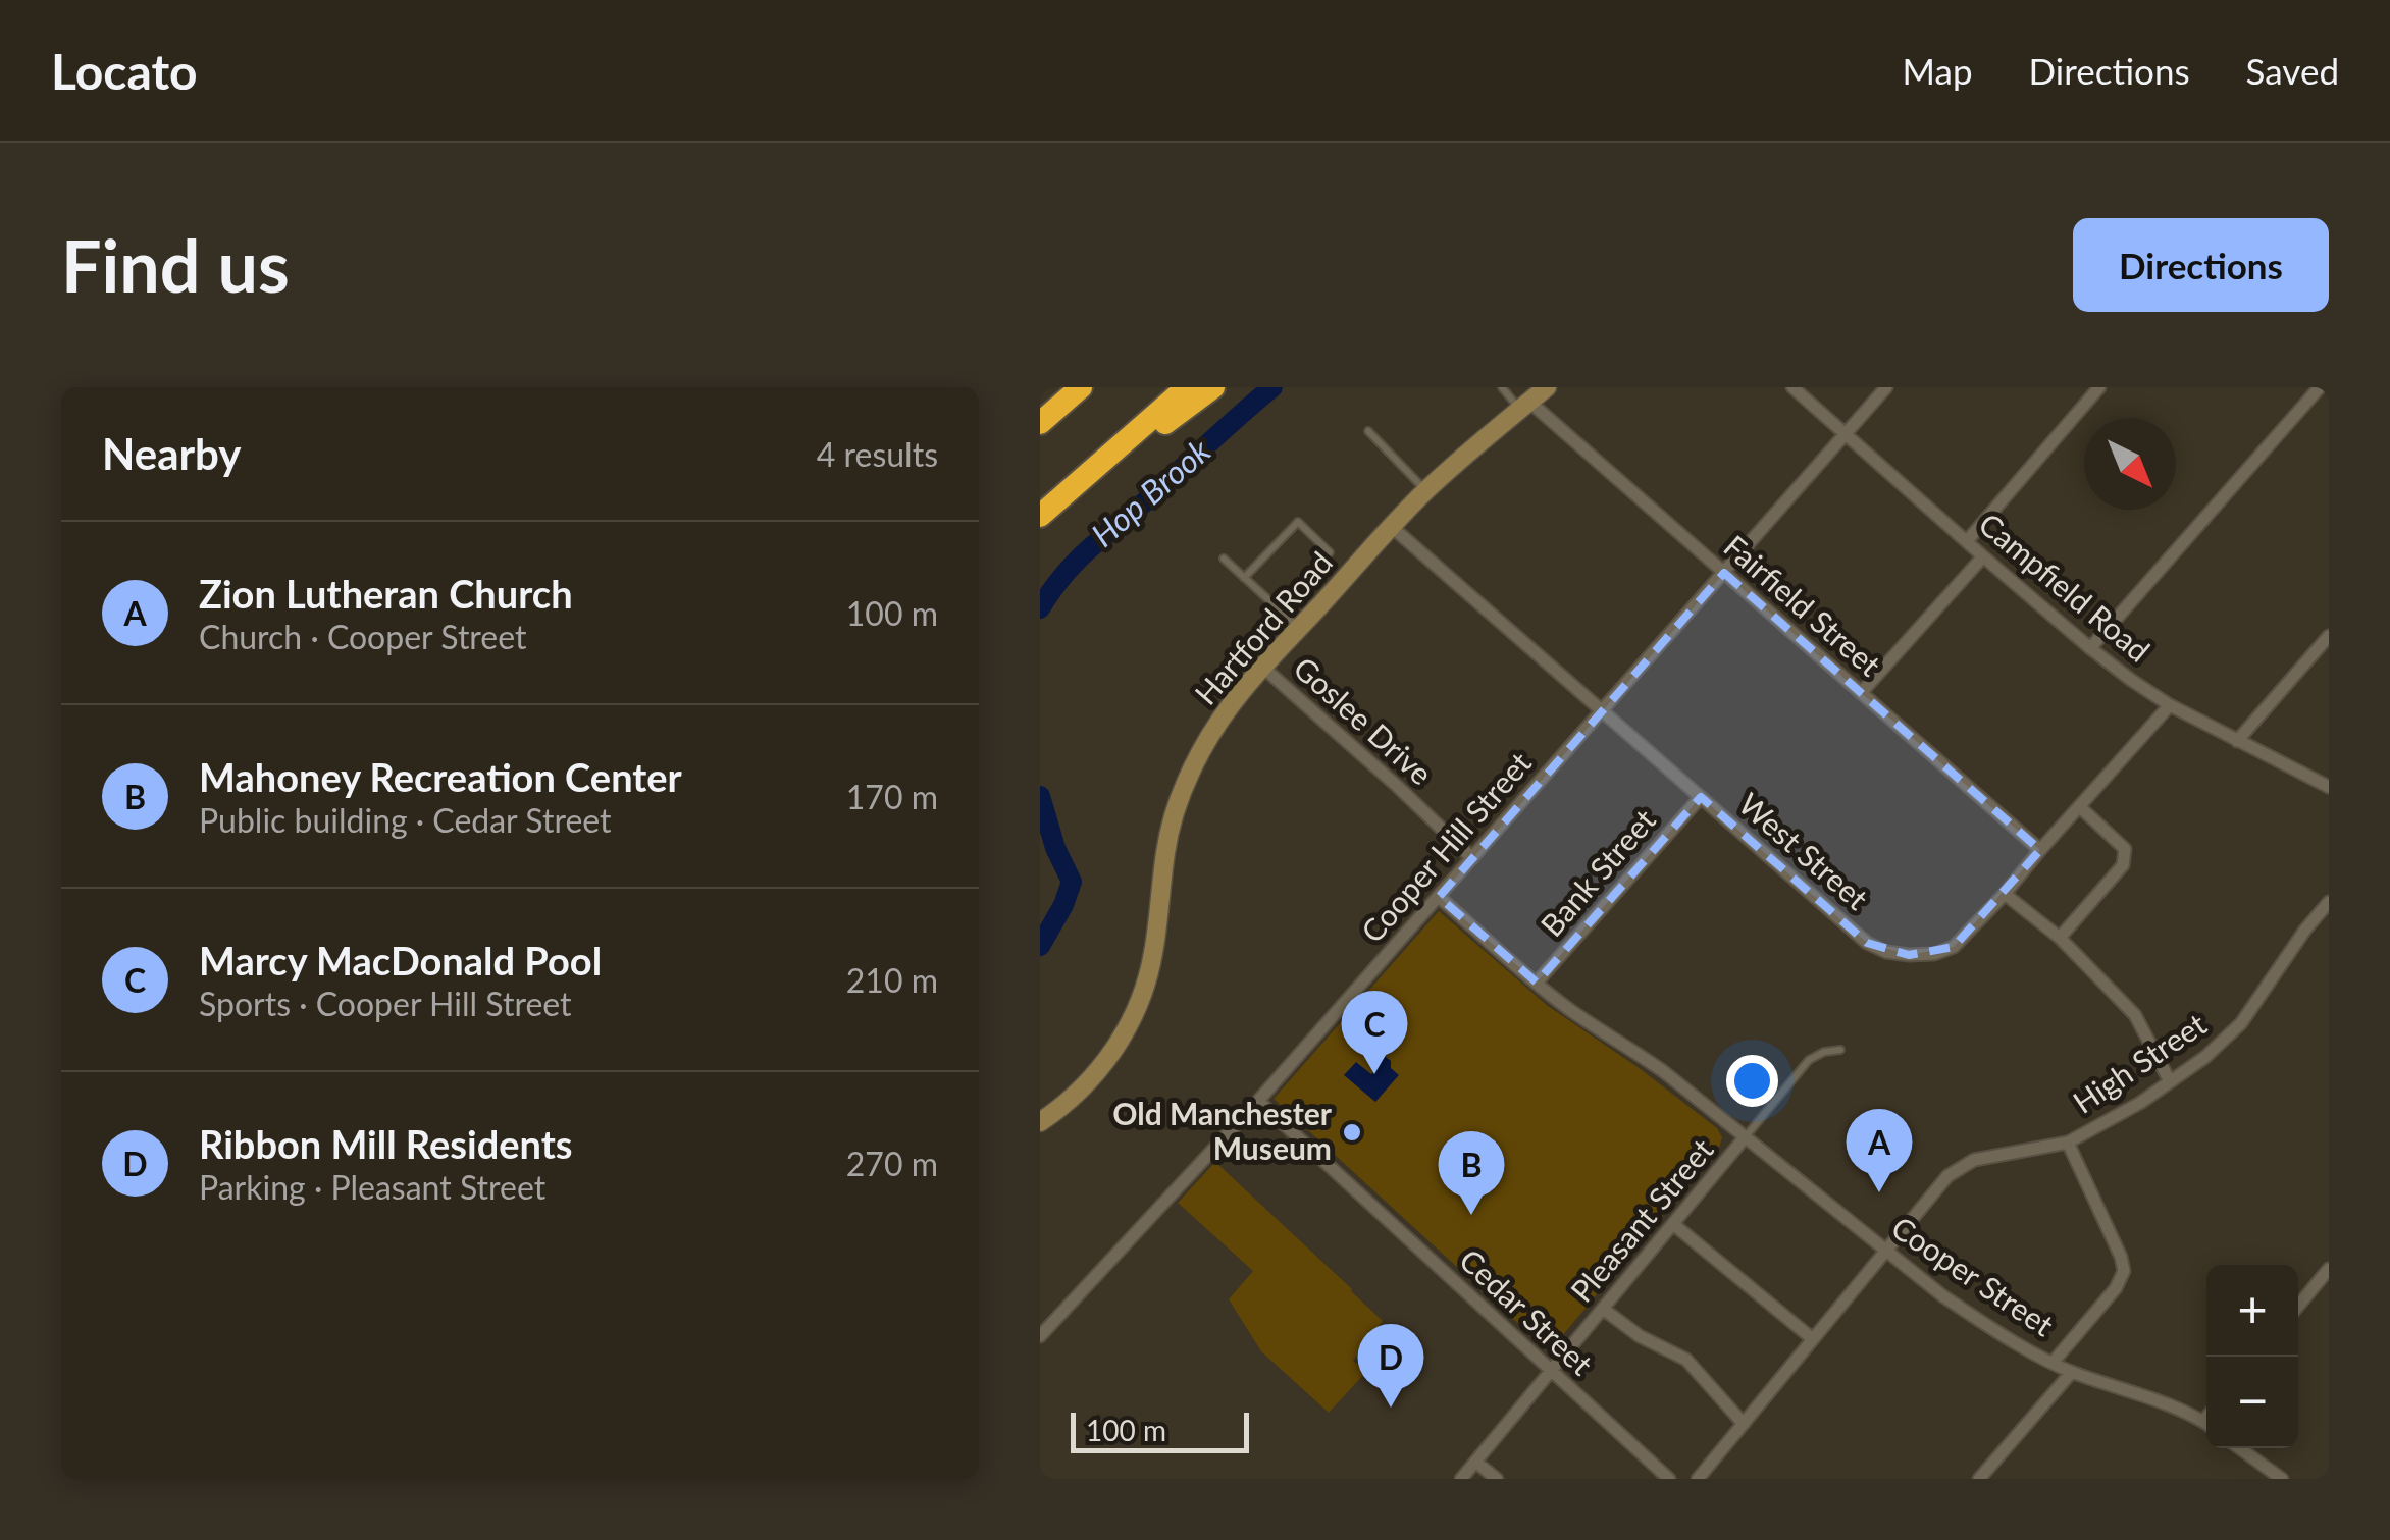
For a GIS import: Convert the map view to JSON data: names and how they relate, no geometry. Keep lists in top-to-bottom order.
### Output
{
  "streets": {
    "main road": ["Hartford Road"],
    "street": [
      "Campfield Road",
      "Fairfield Street",
      "Goslee Drive",
      "Cooper Hill Street",
      "West Street",
      "Bank Street",
      "High Street",
      "Pleasant Street",
      "Cooper Street",
      "Cedar Street"
    ]
  },
  "crossings": [
    ["Campfield Road", "Cooper Hill Street"],
    ["Campfield Road", "West Street"],
    ["Fairfield Street", "Hartford Road"],
    ["Fairfield Street", "Cooper Hill Street"],
    ["Fairfield Street", "West Street"],
    ["Hartford Road", "Goslee Drive"],
    ["Hartford Road", "West Street"],
    ["Goslee Drive", "Cooper Hill Street"],
    ["Cooper Hill Street", "West Street"],
    ["Cooper Hill Street", "Cooper Street"],
    ["Cooper Hill Street", "Cedar Street"],
    ["West Street", "Bank Street"],
    ["Bank Street", "Cooper Street"],
    ["High Street", "Cooper Street"],
    ["Pleasant Street", "Cooper Street"],
    ["Pleasant Street", "Cedar Street"]
  ],
  "water": ["Hop Brook"],
  "places": ["Old Manchester Museum"],
  "scale_bar": "100 m",
  "north": "bottom right",
  "page": {
    "header": "Locato",
    "nav": ["Map", "Directions", "Saved"],
    "buttons": "Directions",
    "title": "Find us",
    "heading": ["Nearby", "4 results"],
    "list": [
      {
        "mark": "A",
        "name": "Zion Lutheran Church",
        "note": "Church · Cooper Street",
        "value": "100 m"
      },
      {
        "mark": "B",
        "name": "Mahoney Recreation Center",
        "note": "Public building · Cedar Street",
        "value": "170 m"
      },
      {
        "mark": "C",
        "name": "Marcy MacDonald Pool",
        "note": "Sports · Cooper Hill Street",
        "value": "210 m"
      },
      {
        "mark": "D",
        "name": "Ribbon Mill Residents",
        "note": "Parking · Pleasant Street",
        "value": "270 m"
      }
    ],
    "pins": [
      "C",
      "A",
      "B",
      "D"
    ],
    "map_buttons": ["+", "−"],
    "scale": "100 m"
  }
}
